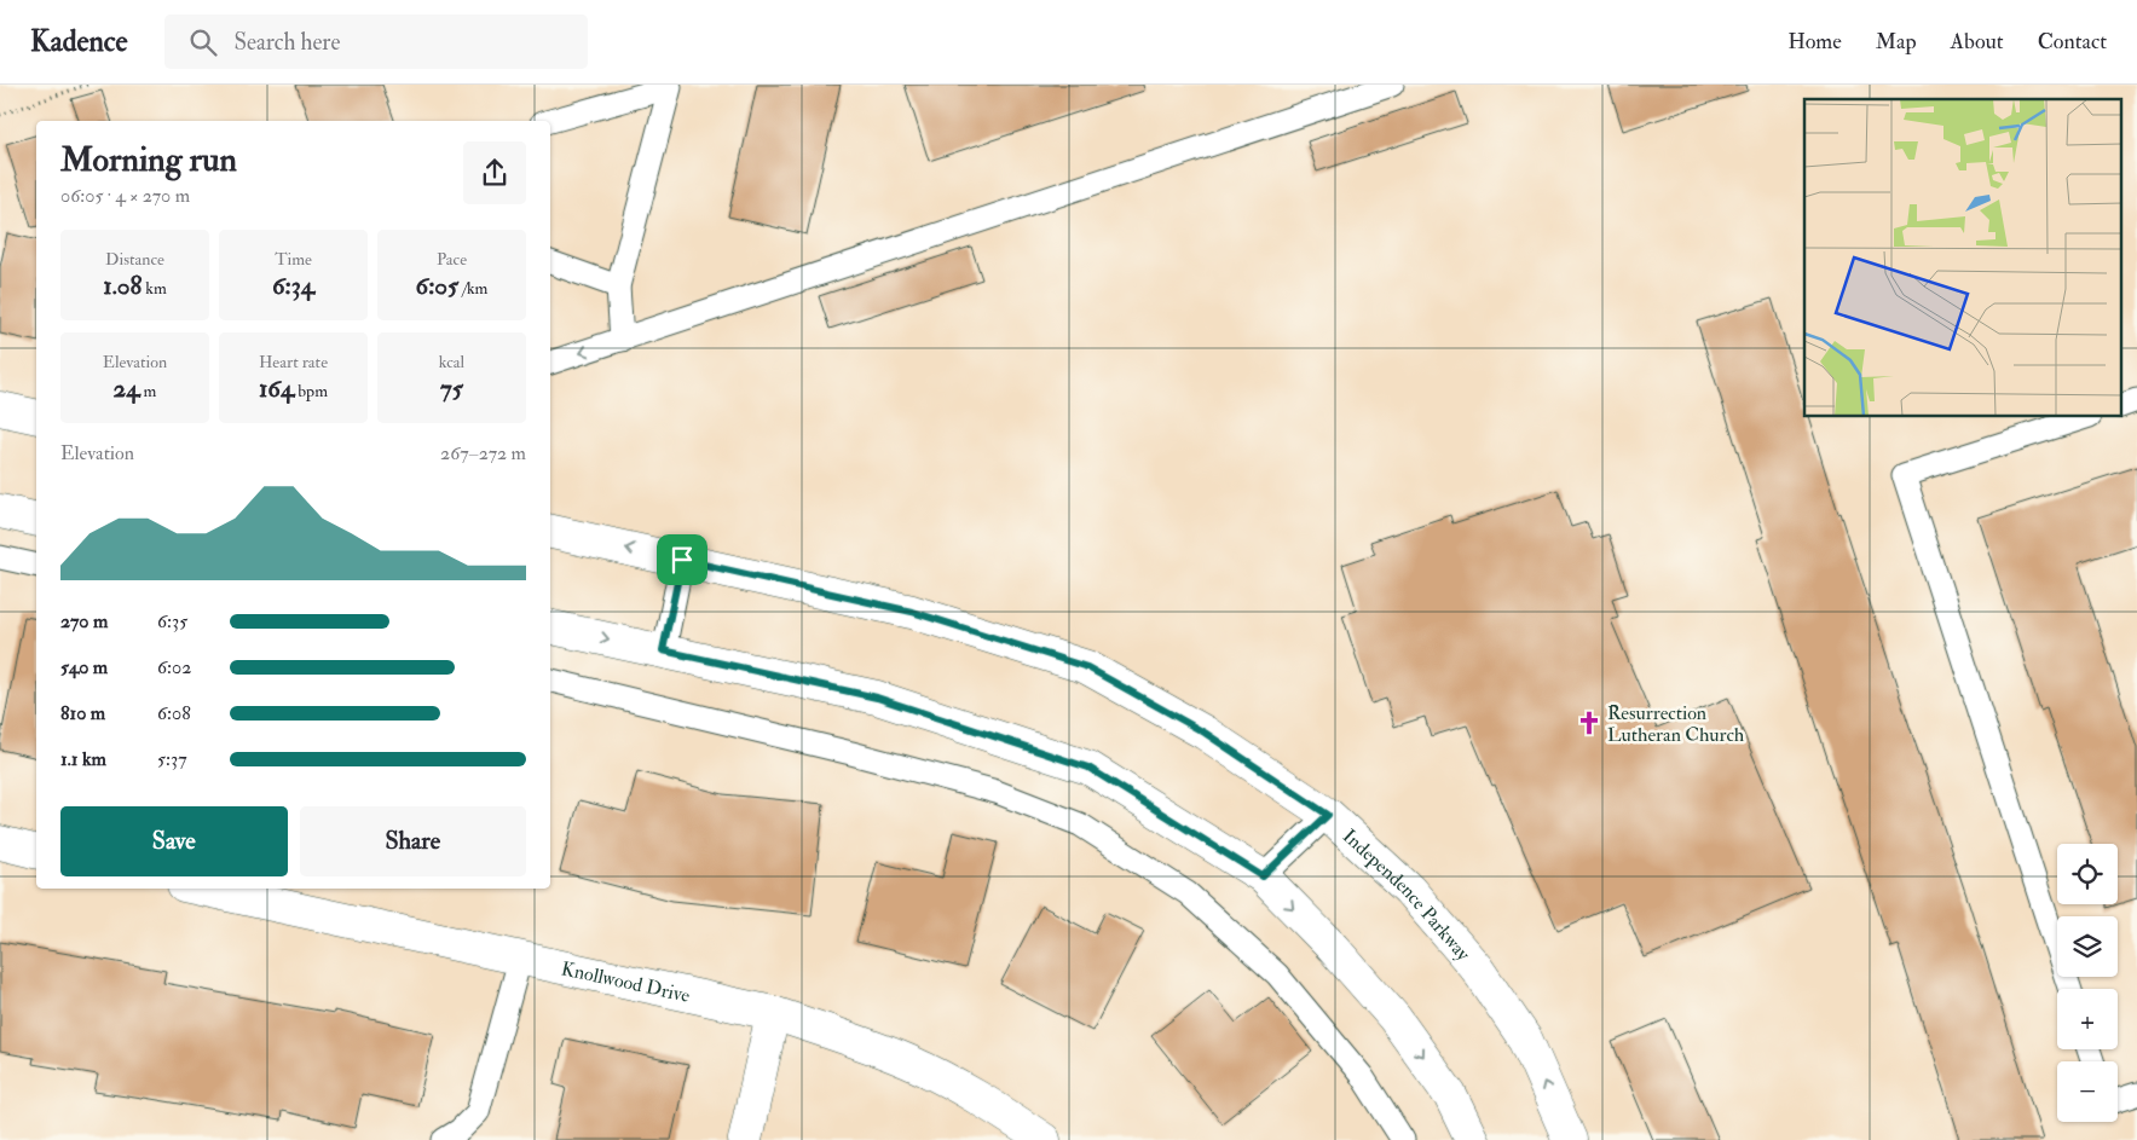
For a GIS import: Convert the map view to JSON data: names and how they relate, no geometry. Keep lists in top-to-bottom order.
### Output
{
  "streets": {
    "main road": ["Independence Parkway", "Knollwood Drive"]
  },
  "places": {
    "church": ["Resurrection Lutheran Church"]
  },
  "page": {
    "header": "Kadence",
    "search": "Search here",
    "nav": [
      "Home",
      "Map",
      "About",
      "Contact"
    ],
    "heading": ["Morning run", "06:05 · 4 × 270 m"],
    "stats": [
      ["Distance", "1.08 km"],
      ["Time", "6:34"],
      ["Pace", "6:05 /km"],
      ["Elevation", "24 m"],
      ["Heart rate", "164 bpm"],
      ["kcal", "75"]
    ],
    "chart": ["Elevation", "267–272 m"],
    "list": [
      {
        "name": "270 m",
        "note": "6:35"
      },
      {
        "name": "540 m",
        "note": "6:02"
      },
      {
        "name": "810 m",
        "note": "6:08"
      },
      {
        "name": "1.1 km",
        "note": "5:37"
      }
    ],
    "buttons": ["Save", "Share"],
    "map_buttons": ["+", "−"]
  }
}
